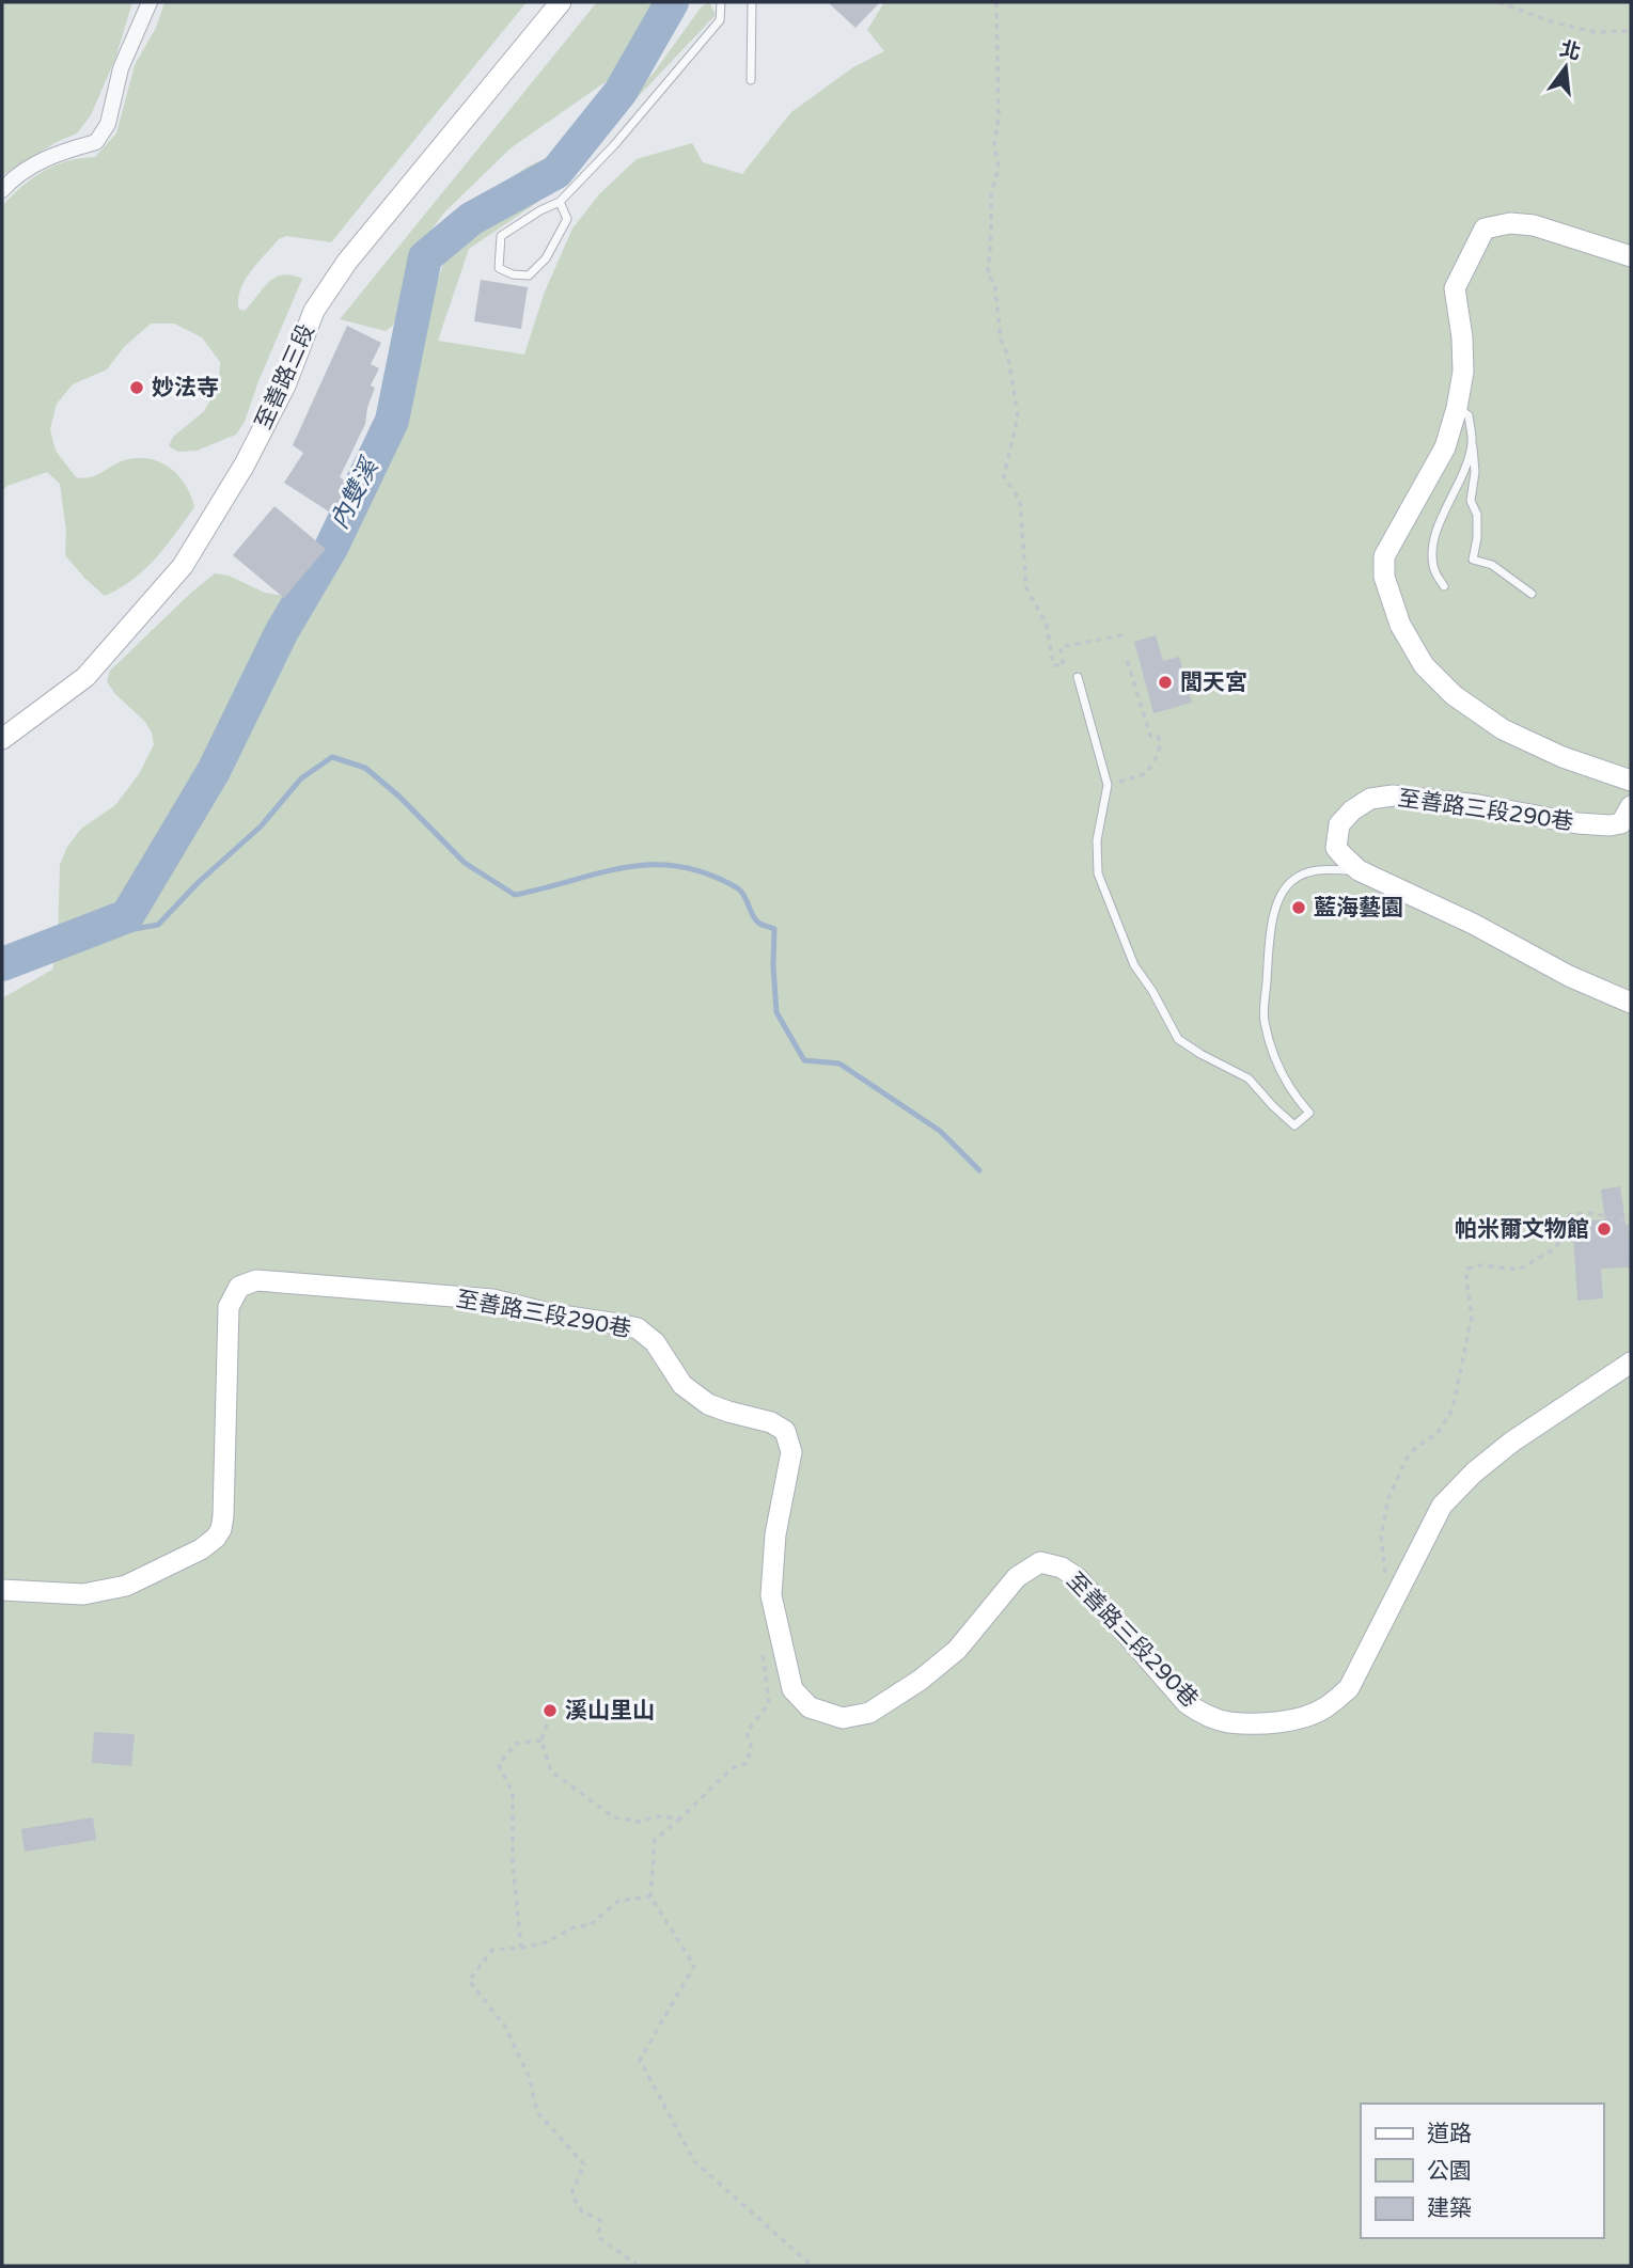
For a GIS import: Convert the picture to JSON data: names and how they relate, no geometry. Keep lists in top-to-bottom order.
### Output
{
  "streets": {
    "street": ["至善路三段", "至善路三段290巷"]
  },
  "water": ["內雙溪"],
  "places": [
    "妙法寺",
    "閭天宮",
    "藍海藝園",
    "帕米爾文物館",
    "溪山里山"
  ],
  "legend": ["道路", "公園", "建築"],
  "north": "top"
}
